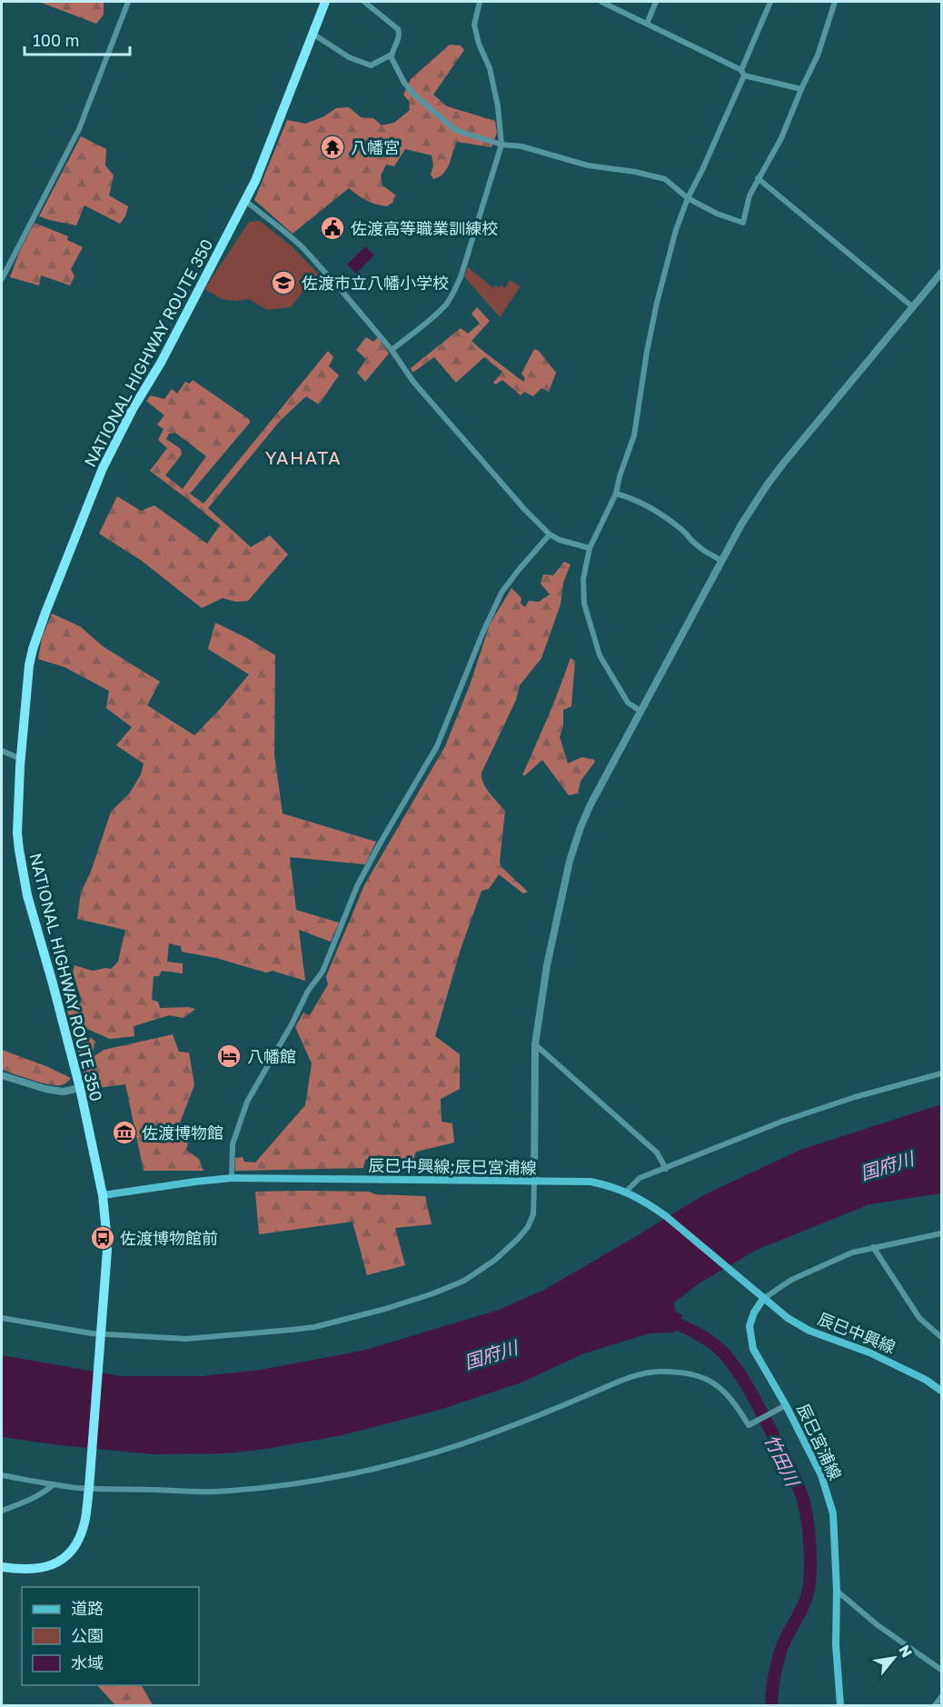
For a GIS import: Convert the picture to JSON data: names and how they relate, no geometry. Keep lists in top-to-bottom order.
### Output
{
  "streets": {
    "highway": ["NATIONAL HIGHWAY ROUTE 350"],
    "main road": ["辰巳中興線;辰巳宮浦線", "辰巳中興線", "辰巳宮浦線"]
  },
  "crossings": [
    ["NATIONAL HIGHWAY ROUTE 350", "辰巳中興線;辰巳宮浦線"],
    ["辰巳中興線;辰巳宮浦線", "辰巳中興線"],
    ["辰巳中興線;辰巳宮浦線", "辰巳宮浦線"],
    ["辰巳中興線", "辰巳宮浦線"]
  ],
  "districts": ["YAHATA"],
  "water": ["国府川", "竹田川"],
  "places": {
    "temple": ["八幡宮"],
    "public building": ["佐渡高等職業訓練校"],
    "school or university": ["佐渡市立八幡小学校"],
    "hotel": ["八幡館"],
    "museum": ["佐渡博物館"],
    "bus stop": ["佐渡博物館前"]
  },
  "legend": ["道路", "公園", "水域"],
  "scale_bar": "100 m",
  "north": "top right"
}
